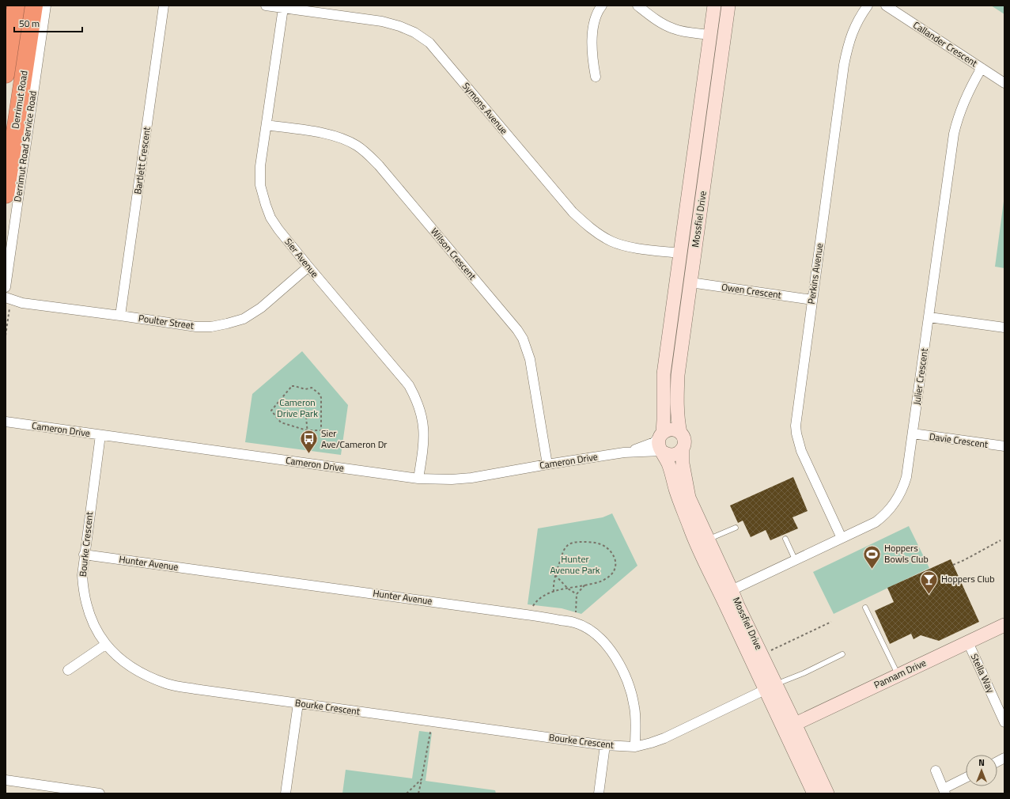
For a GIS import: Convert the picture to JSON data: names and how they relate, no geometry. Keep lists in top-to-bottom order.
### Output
{
  "streets": {
    "highway": ["Derrimut Road"],
    "street": [
      "Callander Crescent",
      "Symons Avenue",
      "Derrimut Road Service Road",
      "Bartlett Crescent",
      "Mossfiel Drive",
      "Wilson Crescent",
      "Sier Avenue",
      "Perkins Avenue",
      "Owen Crescent",
      "Poulter Street",
      "Julier Crescent",
      "Cameron Drive",
      "Davie Crescent",
      "Bourke Crescent",
      "Hunter Avenue",
      "Stella Way",
      "Pannam Drive"
    ]
  },
  "crossings": [
    ["Callander Crescent", "Julier Crescent"],
    ["Symons Avenue", "Mossfiel Drive"],
    ["Symons Avenue", "Sier Avenue"],
    ["Bartlett Crescent", "Poulter Street"],
    ["Mossfiel Drive", "Owen Crescent"],
    ["Mossfiel Drive", "Julier Crescent"],
    ["Mossfiel Drive", "Cameron Drive"],
    ["Mossfiel Drive", "Bourke Crescent"],
    ["Mossfiel Drive", "Pannam Drive"],
    ["Wilson Crescent", "Sier Avenue"],
    ["Wilson Crescent", "Cameron Drive"],
    ["Sier Avenue", "Poulter Street"],
    ["Sier Avenue", "Cameron Drive"],
    ["Perkins Avenue", "Owen Crescent"],
    ["Perkins Avenue", "Julier Crescent"],
    ["Julier Crescent", "Davie Crescent"],
    ["Cameron Drive", "Bourke Crescent"],
    ["Bourke Crescent", "Hunter Avenue"],
    ["Stella Way", "Pannam Drive"]
  ],
  "parks": ["Cameron Drive Park", "Hunter Avenue Park"],
  "places": {
    "bus stop": ["Sier Ave/Cameron Dr"],
    "sports": ["Hoppers Bowls Club"],
    "bar": ["Hoppers Club"]
  },
  "scale_bar": "50 m",
  "north": "top"
}
